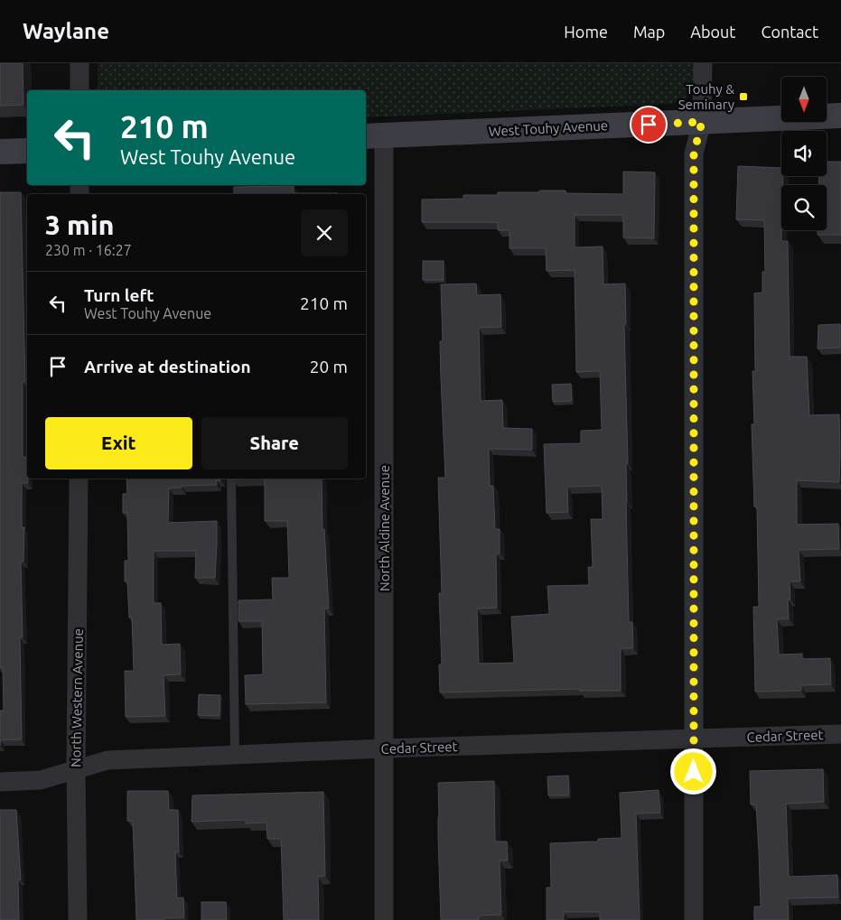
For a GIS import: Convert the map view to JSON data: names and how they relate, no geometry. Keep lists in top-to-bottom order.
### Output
{
  "streets": {
    "main road": ["West Touhy Avenue"],
    "street": ["North Aldine Avenue", "North Western Avenue", "Cedar Street"]
  },
  "crossings": [
    ["West Touhy Avenue", "North Aldine Avenue"],
    ["North Aldine Avenue", "Cedar Street"],
    ["North Western Avenue", "Cedar Street"]
  ],
  "places": {
    "transit": ["Touhy & Seminary"]
  },
  "north": "bottom",
  "page": {
    "header": "Waylane",
    "nav": [
      "Home",
      "Map",
      "About",
      "Contact"
    ],
    "turn": ["210 m", "West Touhy Avenue"],
    "heading": ["3 min", "230 m · 16:27"],
    "list": [
      {
        "name": "Turn left",
        "note": "West Touhy Avenue",
        "value": "210 m"
      },
      {
        "name": "Arrive at destination",
        "value": "20 m"
      }
    ],
    "buttons": ["Exit", "Share"]
  }
}
